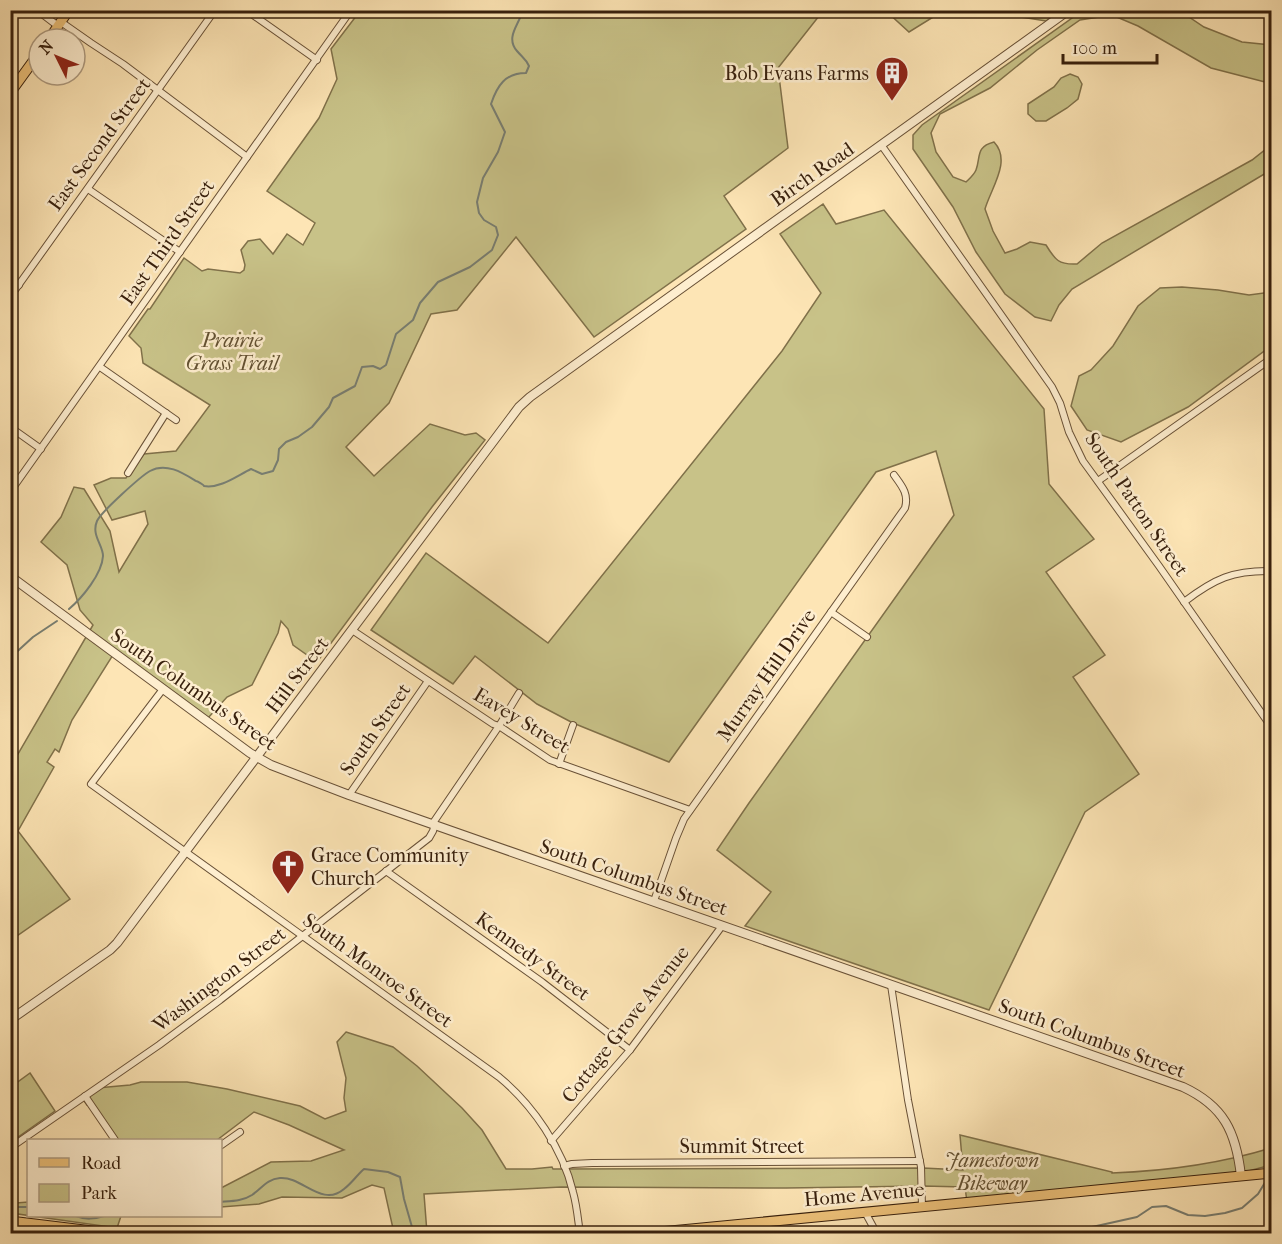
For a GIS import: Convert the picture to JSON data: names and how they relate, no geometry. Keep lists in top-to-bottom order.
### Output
{
  "streets": {
    "main road": ["Home Avenue"],
    "street": [
      "East Second Street",
      "Birch Road",
      "East Third Street",
      "South Patton Street",
      "Hill Street",
      "Murray Hill Drive",
      "South Columbus Street",
      "Eavey Street",
      "South Street",
      "Kennedy Street",
      "South Monroe Street",
      "Washington Street",
      "Cottage Grove Avenue",
      "Summit Street"
    ]
  },
  "crossings": [
    ["Birch Road", "South Patton Street"],
    ["Birch Road", "Hill Street"],
    ["Hill Street", "South Columbus Street"],
    ["Hill Street", "Eavey Street"],
    ["Hill Street", "South Monroe Street"],
    ["Murray Hill Drive", "South Columbus Street"],
    ["Murray Hill Drive", "Eavey Street"],
    ["South Columbus Street", "South Street"],
    ["South Columbus Street", "South Monroe Street"],
    ["South Columbus Street", "Washington Street"],
    ["South Columbus Street", "Cottage Grove Avenue"],
    ["South Columbus Street", "Home Avenue"],
    ["Eavey Street", "South Street"],
    ["Eavey Street", "Washington Street"],
    ["Kennedy Street", "Washington Street"],
    ["Kennedy Street", "Cottage Grove Avenue"],
    ["South Monroe Street", "Washington Street"],
    ["South Monroe Street", "Cottage Grove Avenue"],
    ["South Monroe Street", "Summit Street"]
  ],
  "parks": ["Prairie Grass Trail", "Jamestown Bikeway"],
  "places": {
    "building": ["Bob Evans Farms"],
    "church": ["Grace Community Church"]
  },
  "legend": ["Road", "Park"],
  "scale_bar": "100 m",
  "north": "top left"
}
